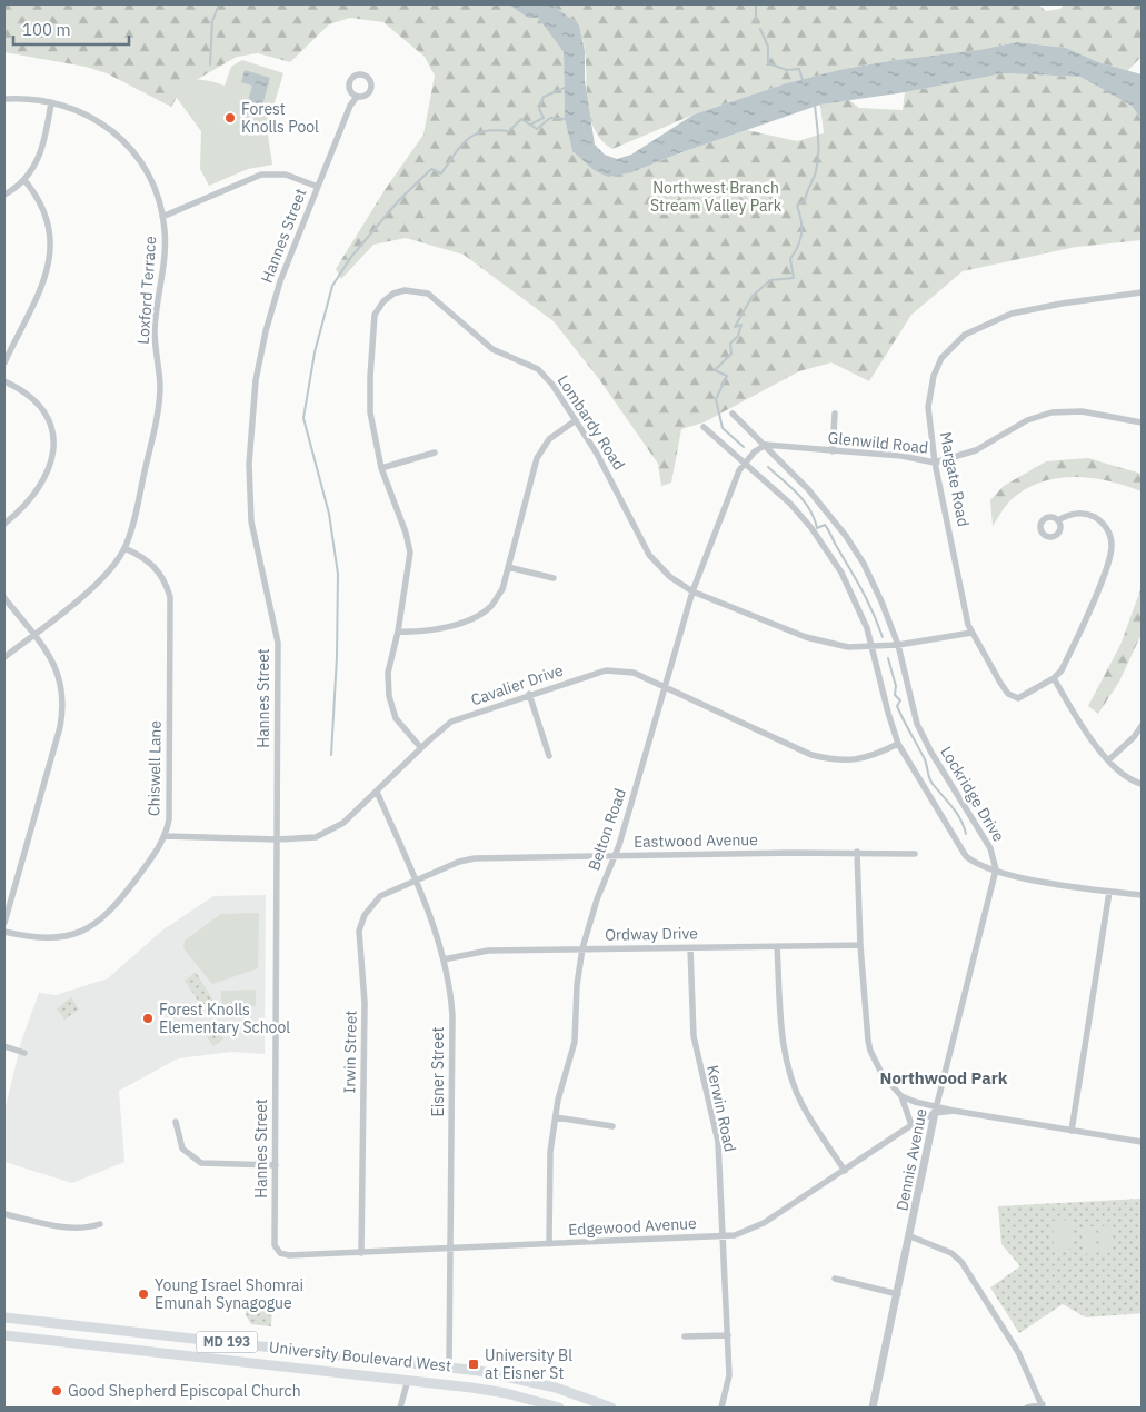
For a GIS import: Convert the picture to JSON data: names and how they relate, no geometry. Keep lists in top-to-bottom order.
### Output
{
  "streets": {
    "main road": ["MD 193", "University Boulevard West"],
    "street": [
      "Hannes Street",
      "Loxford Terrace",
      "Lombardy Road",
      "Glenwild Road",
      "Margate Road",
      "Cavalier Drive",
      "Chiswell Lane",
      "Lockridge Drive",
      "Belton Road",
      "Eastwood Avenue",
      "Ordway Drive",
      "Irwin Street",
      "Eisner Street",
      "Kerwin Road",
      "Dennis Avenue",
      "Edgewood Avenue"
    ]
  },
  "crossings": [
    ["Hannes Street", "Cavalier Drive"],
    ["Hannes Street", "Edgewood Avenue"],
    ["Loxford Terrace", "Chiswell Lane"],
    ["Lombardy Road", "Margate Road"],
    ["Lombardy Road", "Cavalier Drive"],
    ["Lombardy Road", "Lockridge Drive"],
    ["Lombardy Road", "Belton Road"],
    ["Glenwild Road", "Margate Road"],
    ["Glenwild Road", "Lockridge Drive"],
    ["Cavalier Drive", "Chiswell Lane"],
    ["Cavalier Drive", "Belton Road"],
    ["Cavalier Drive", "Eisner Street"],
    ["Lockridge Drive", "Dennis Avenue"],
    ["Belton Road", "Eastwood Avenue"],
    ["Belton Road", "Ordway Drive"],
    ["Belton Road", "Edgewood Avenue"],
    ["Eastwood Avenue", "Irwin Street"],
    ["Eastwood Avenue", "Eisner Street"],
    ["Ordway Drive", "Eisner Street"],
    ["Ordway Drive", "Kerwin Road"],
    ["Irwin Street", "Eisner Street"],
    ["Irwin Street", "Edgewood Avenue"],
    ["Eisner Street", "Edgewood Avenue"],
    ["Eisner Street", "University Boulevard West"],
    ["Kerwin Road", "Edgewood Avenue"],
    ["Dennis Avenue", "Edgewood Avenue"]
  ],
  "districts": ["Northwood Park"],
  "parks": ["Northwest Branch Stream Valley Park"],
  "places": {
    "other": [
      "Forest Knolls Pool",
      "Forest Knolls Elementary School",
      "Young Israel Shomrai Emunah Synagogue",
      "Good Shepherd Episcopal Church"
    ],
    "transit": ["University Bl at Eisner St"]
  },
  "scale_bar": "100 m"
}
